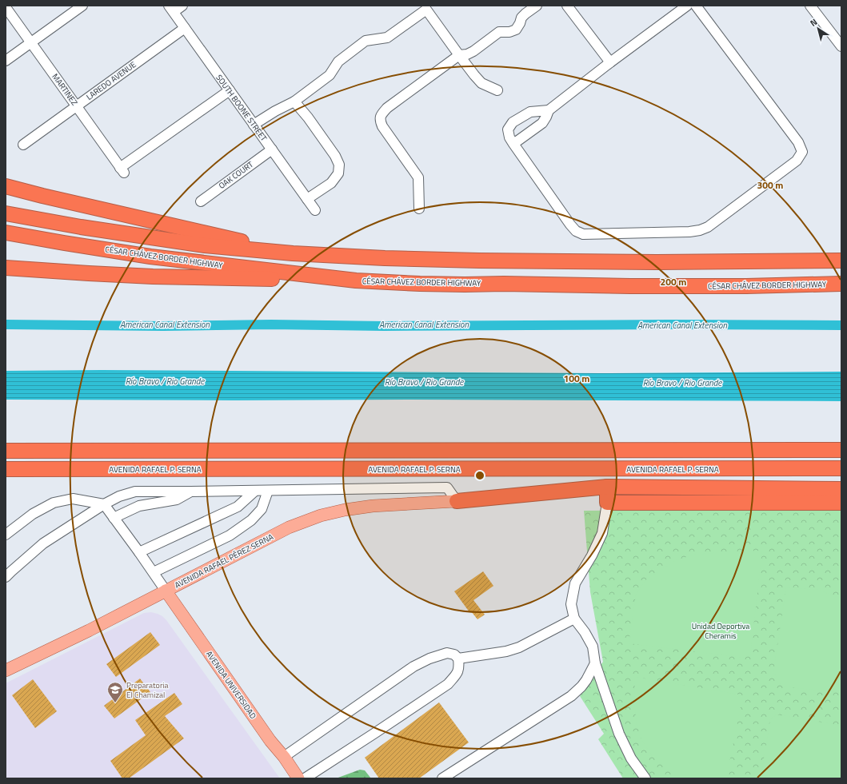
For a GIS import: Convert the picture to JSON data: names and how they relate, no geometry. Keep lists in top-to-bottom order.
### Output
{
  "streets": {
    "highway": ["CÉSAR CHÁVEZ BORDER HIGHWAY", "AVENIDA RAFAEL P. SERNA"],
    "main road": ["AVENIDA RAFAEL PÉREZ SERNA", "AVENIDA UNIVERSIDAD"],
    "street": [
      "LAREDO AVENUE",
      "MARTINEZ",
      "SOUTH BOONE STREET",
      "OAK COURT"
    ]
  },
  "crossings": [
    ["LAREDO AVENUE", "MARTINEZ"],
    ["LAREDO AVENUE", "SOUTH BOONE STREET"],
    ["MARTINEZ", "SOUTH BOONE STREET"],
    ["SOUTH BOONE STREET", "OAK COURT"],
    ["AVENIDA RAFAEL PÉREZ SERNA", "AVENIDA UNIVERSIDAD"]
  ],
  "water": ["American Canal Extension", "Río Bravo / Rio Grande"],
  "parks": ["Unidad Deportiva Cheramis"],
  "places": {
    "school or university": ["Preparatoria El Chamizal"]
  },
  "north": "top left",
  "rings": ["300 m", "200 m", "100 m"]
}
